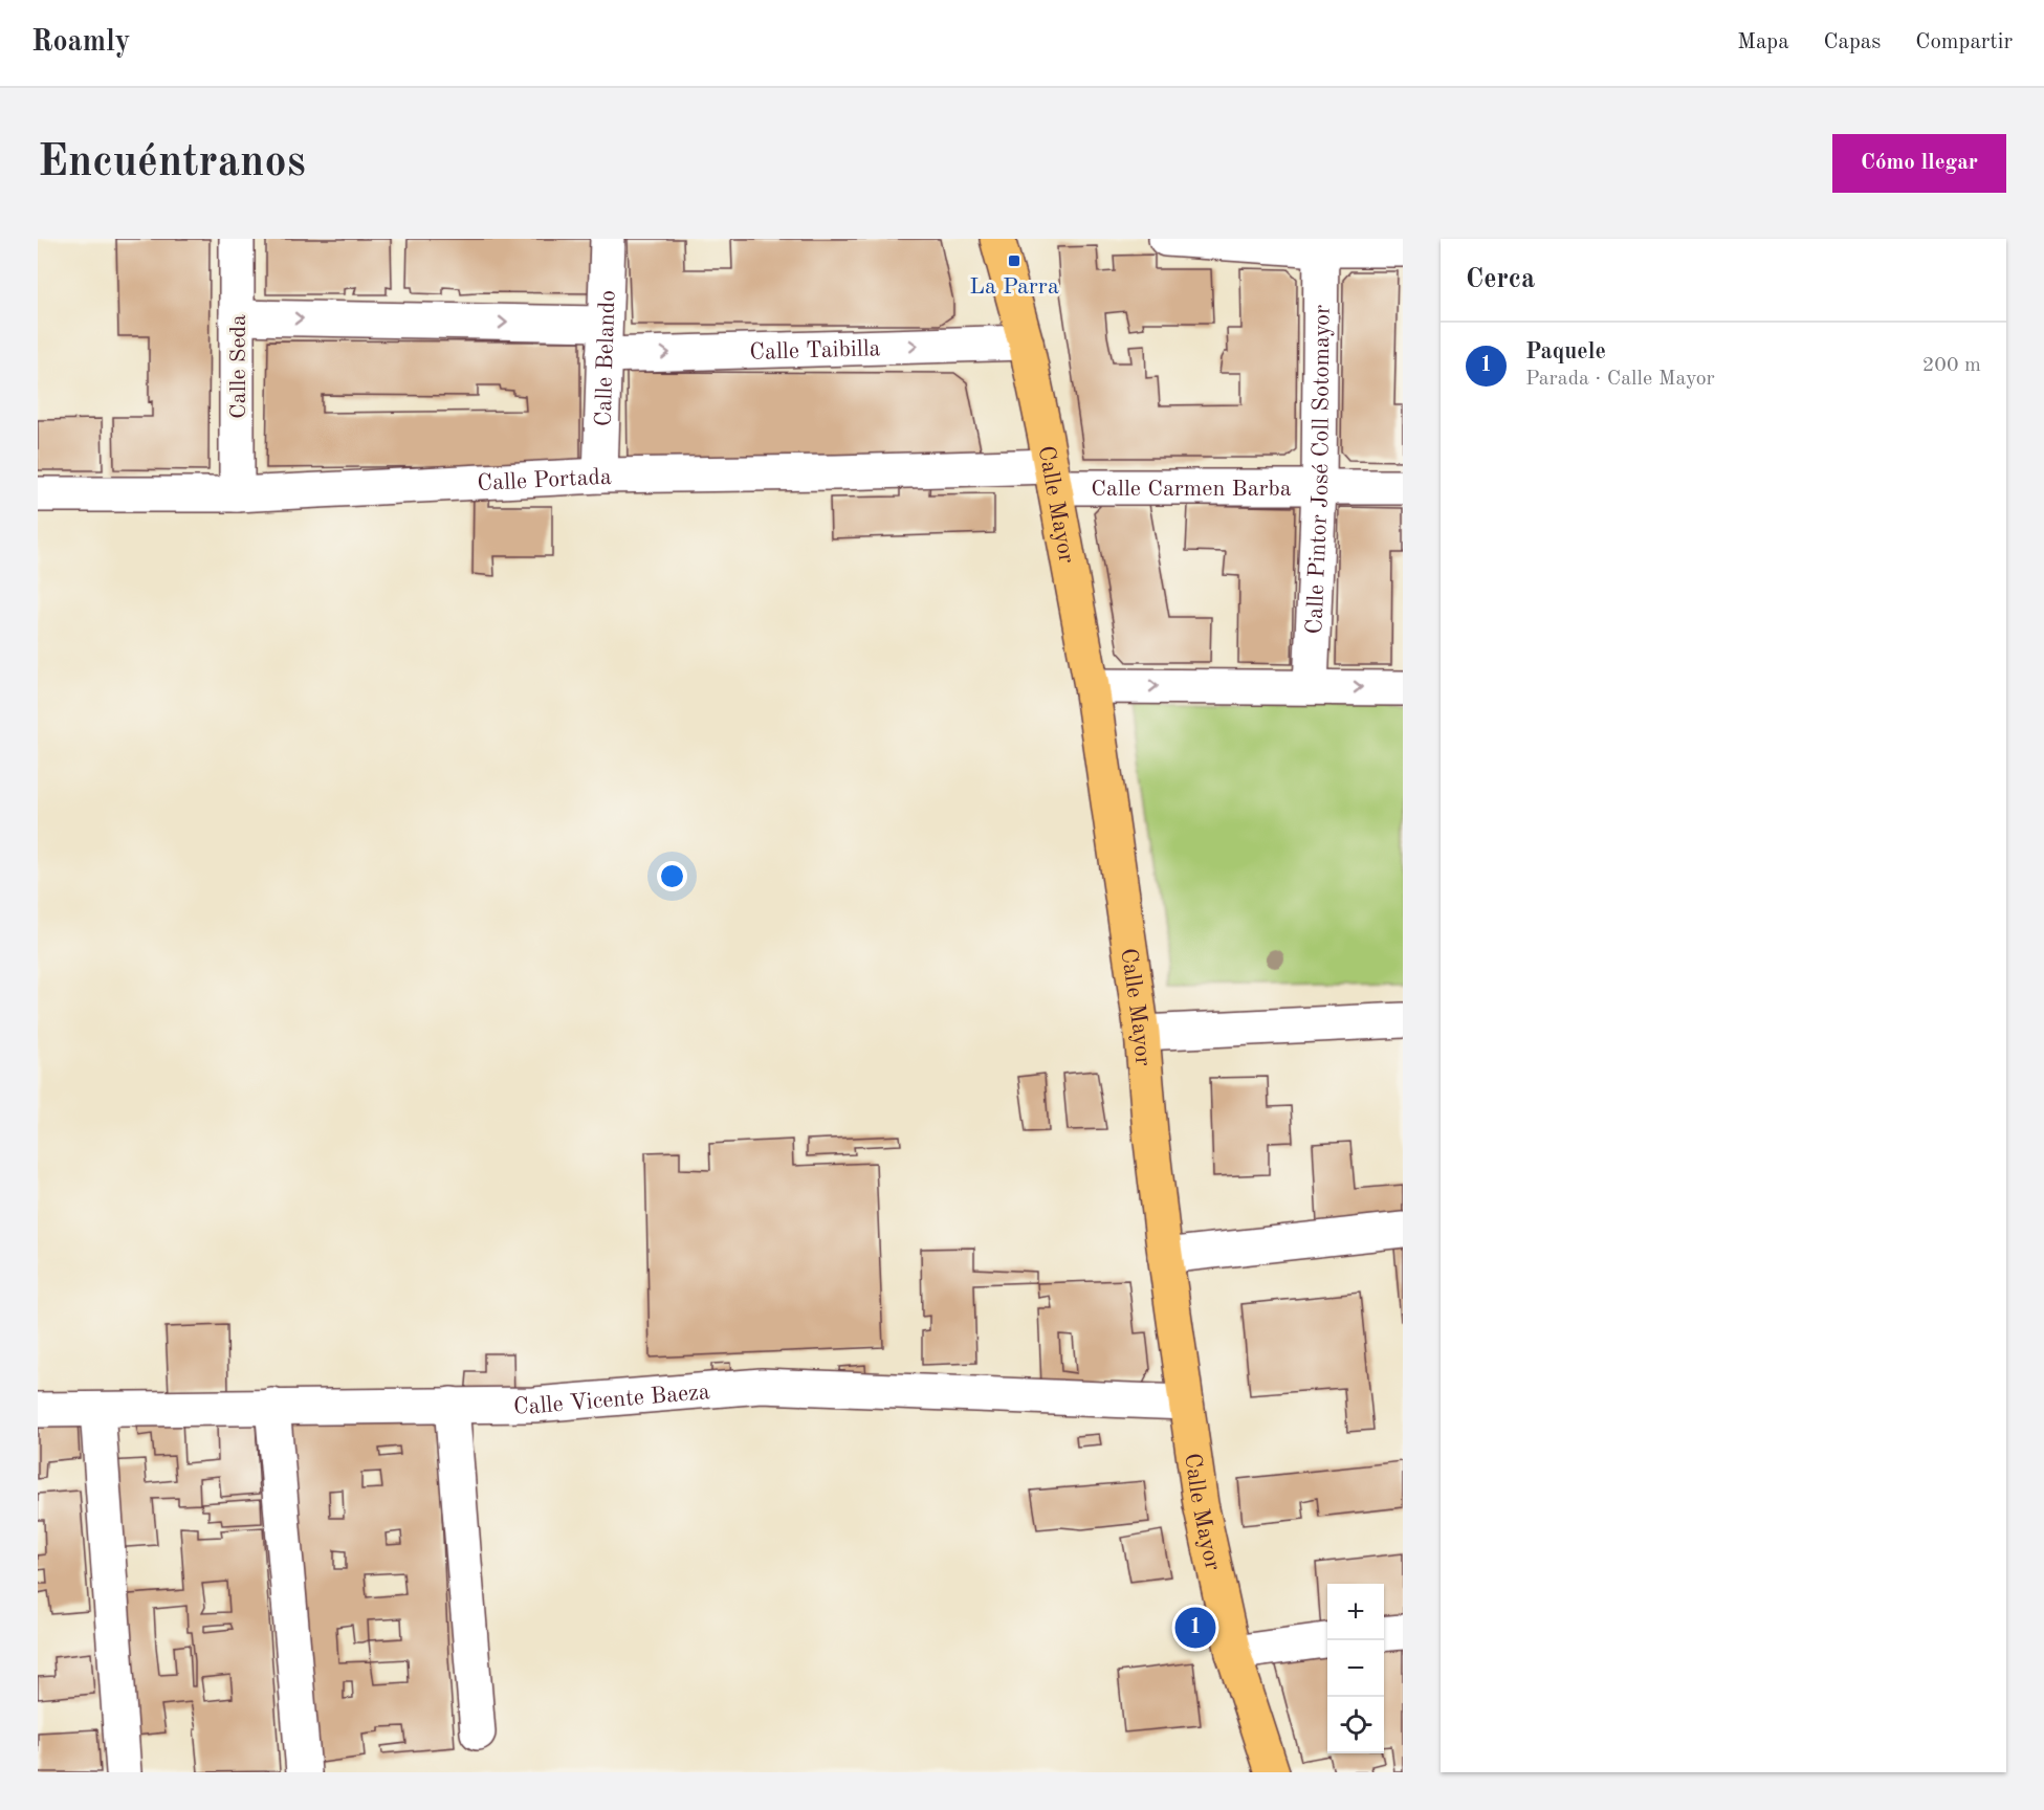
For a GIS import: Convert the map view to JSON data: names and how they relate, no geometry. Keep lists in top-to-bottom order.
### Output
{
  "streets": {
    "main road": ["Calle Mayor"],
    "street": [
      "Calle Taibilla",
      "Calle Belando",
      "Calle Seda",
      "Calle Pintor José Coll Sotomayor",
      "Calle Portada",
      "Calle Carmen Barba",
      "Calle Vicente Baeza"
    ]
  },
  "crossings": [
    ["Calle Taibilla", "Calle Belando"],
    ["Calle Taibilla", "Calle Seda"],
    ["Calle Taibilla", "Calle Mayor"],
    ["Calle Belando", "Calle Portada"],
    ["Calle Seda", "Calle Portada"],
    ["Calle Pintor José Coll Sotomayor", "Calle Carmen Barba"],
    ["Calle Portada", "Calle Carmen Barba"],
    ["Calle Portada", "Calle Mayor"],
    ["Calle Carmen Barba", "Calle Mayor"],
    ["Calle Mayor", "Calle Vicente Baeza"]
  ],
  "one_way": ["Calle Taibilla"],
  "places": {
    "transit": ["La Parra"]
  },
  "page": {
    "header": "Roamly",
    "nav": ["Mapa", "Capas", "Compartir"],
    "buttons": "Cómo llegar",
    "title": "Encuéntranos",
    "heading": "Cerca",
    "list": [
      {
        "mark": "1",
        "name": "Paquele",
        "note": "Parada · Calle Mayor",
        "value": "200 m"
      }
    ],
    "map_buttons": ["+", "−"],
    "pins": "1"
  }
}
